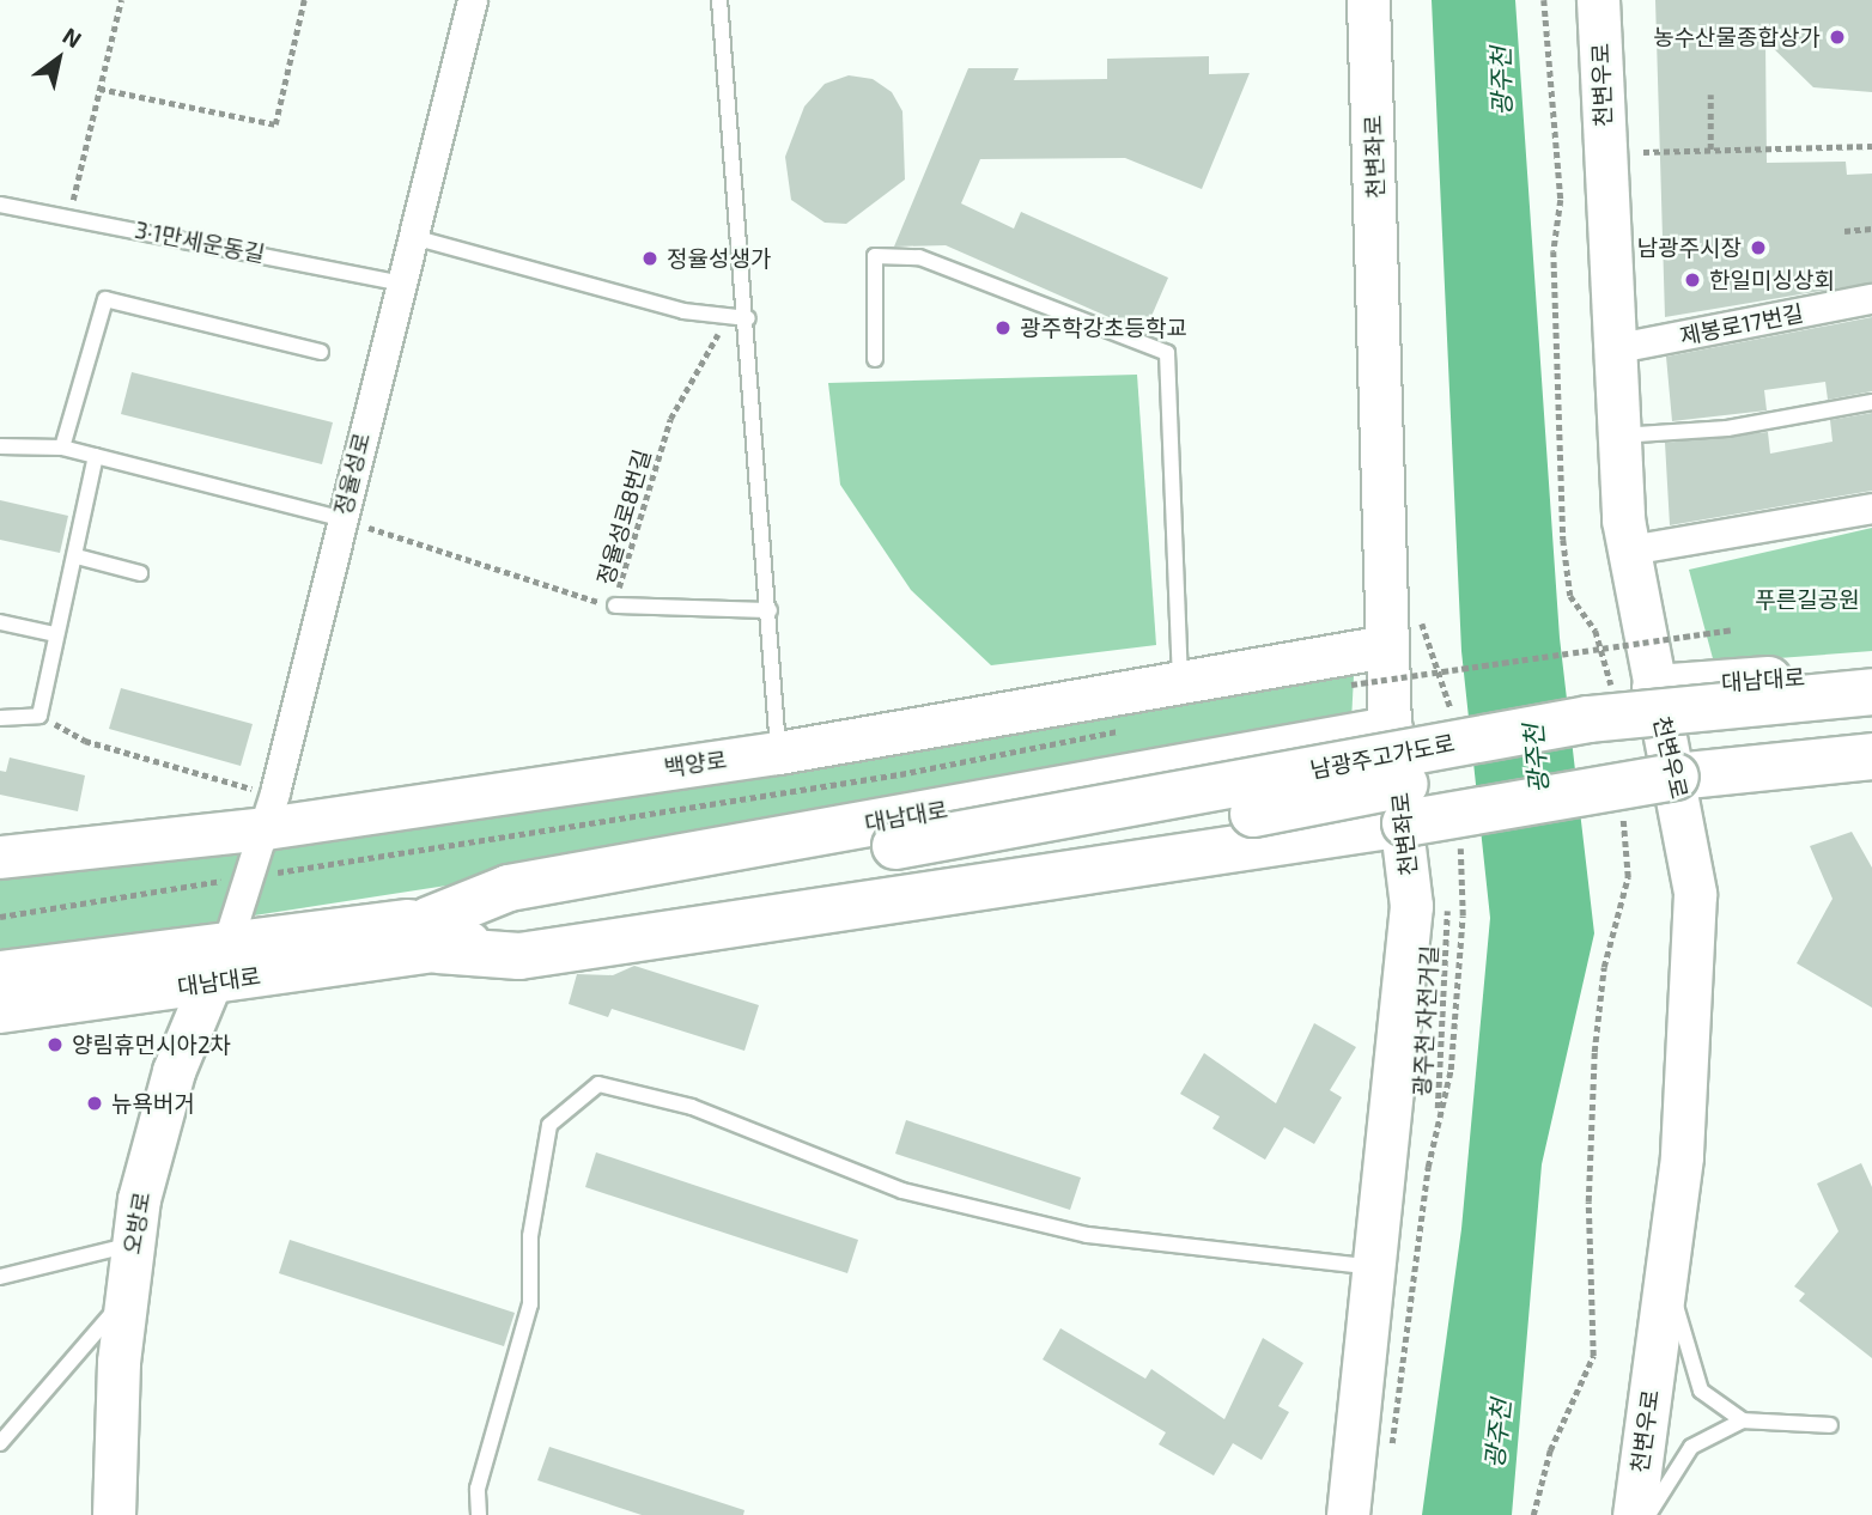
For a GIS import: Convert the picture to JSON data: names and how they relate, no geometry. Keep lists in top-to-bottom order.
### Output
{
  "streets": {
    "main road": ["대남대로", "남광주고가도로"],
    "street": [
      "천변우로",
      "천변좌로",
      "제봉로17번길",
      "정율성로",
      "백양로",
      "오방로"
    ],
    "lane": ["3·1만세운동길"],
    "path": ["정율성로8번길", "광주천 자전거길"]
  },
  "crossings": [
    ["천변우로", "제봉로17번길"],
    ["천변우로", "대남대로"],
    ["천변좌로", "대남대로"],
    ["천변좌로", "백양로"],
    ["3·1만세운동길", "정율성로"],
    ["정율성로", "정율성로8번길"],
    ["정율성로", "대남대로"],
    ["정율성로", "백양로"],
    ["정율성로", "오방로"],
    ["대남대로", "남광주고가도로"],
    ["대남대로", "오방로"]
  ],
  "water": ["광주천"],
  "parks": ["푸른길공원"],
  "places": [
    "농수산물종합상가",
    "남광주시장",
    "정율성생가",
    "한일미싱상회",
    "광주학강초등학교",
    "양림휴먼시아2차",
    "뉴욕버거"
  ],
  "north": "top right"
}
